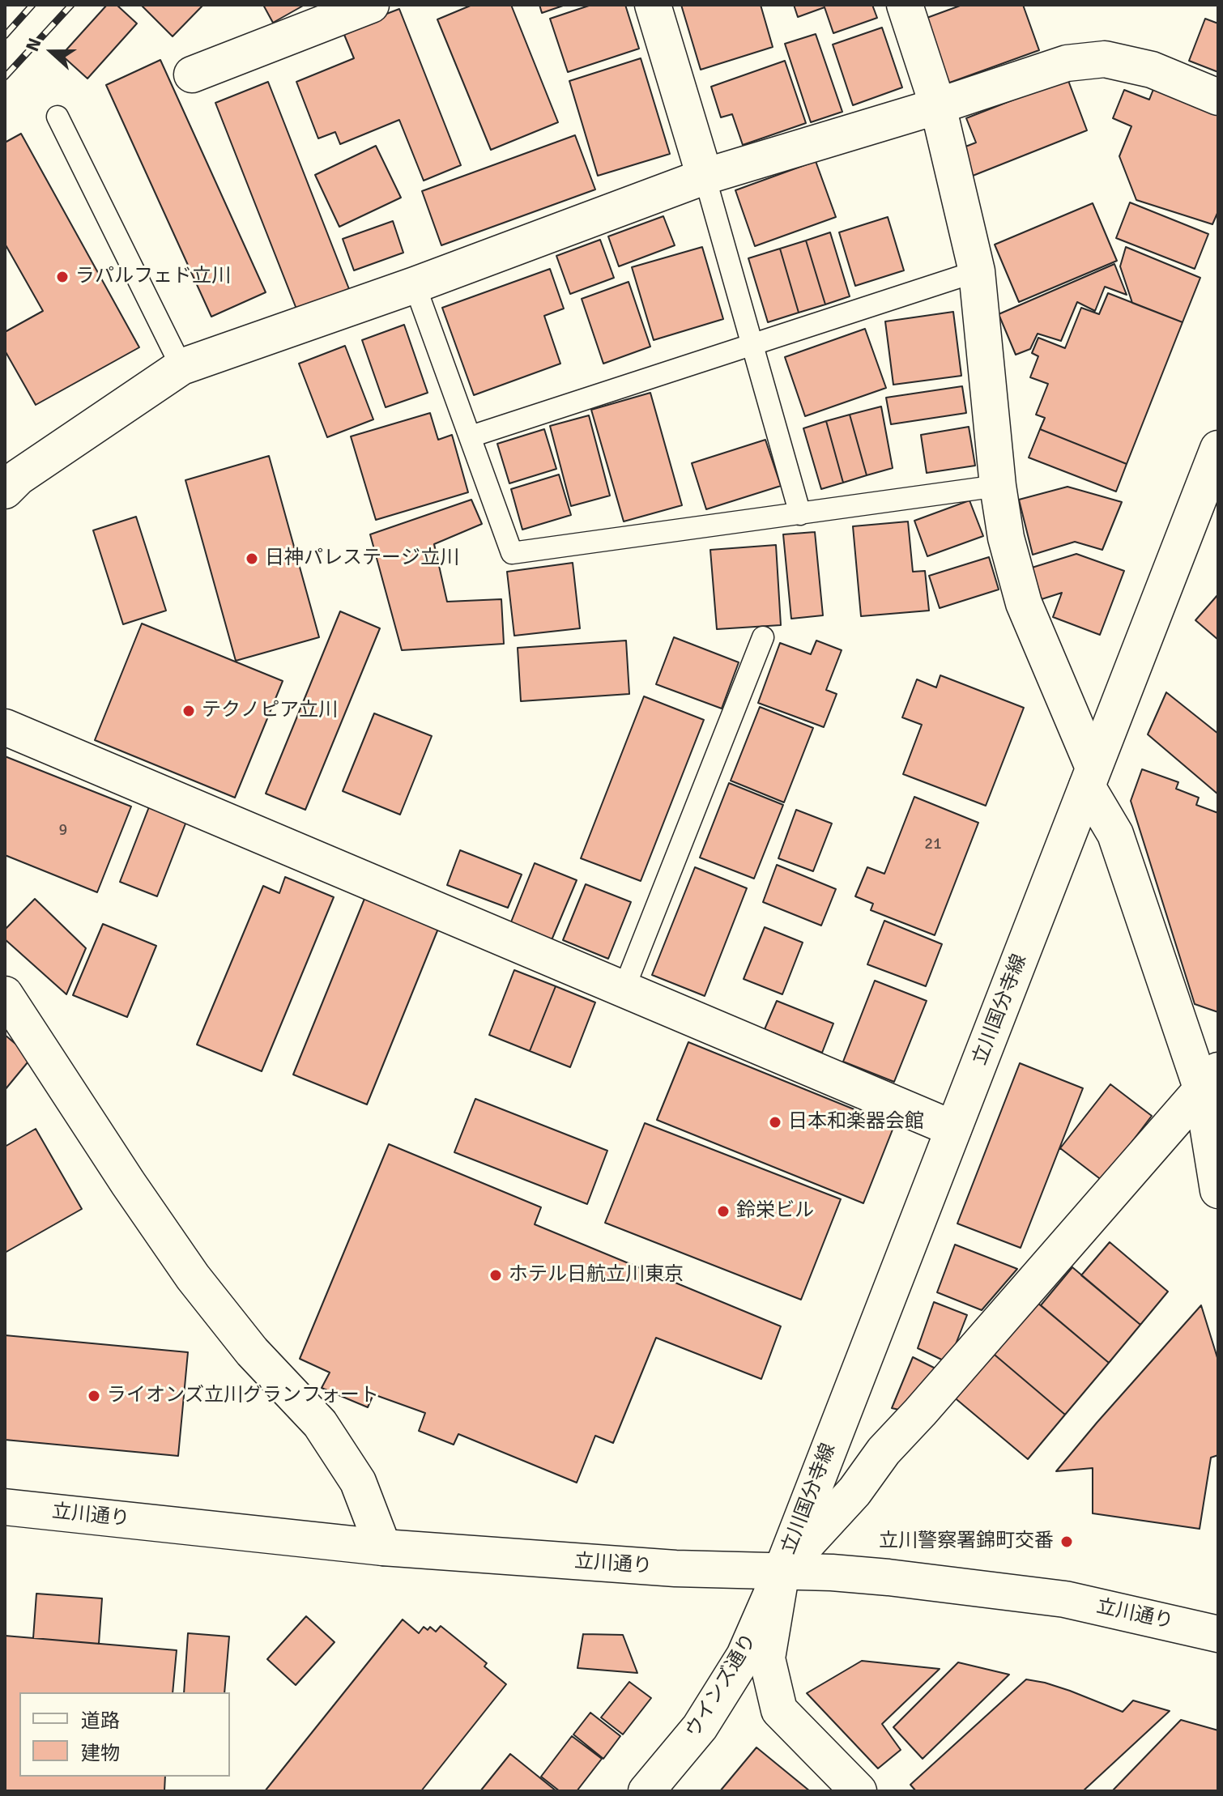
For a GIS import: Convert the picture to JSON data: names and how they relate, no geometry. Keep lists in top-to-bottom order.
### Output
{
  "streets": {
    "street": ["立川国分寺線", "立川通り", "ウインズ通り"]
  },
  "crossings": [
    ["立川国分寺線", "立川通り"],
    ["立川国分寺線", "ウインズ通り"],
    ["立川通り", "ウインズ通り"]
  ],
  "places": [
    "ラパルフェド立川",
    "日神パレステージ立川",
    "テクノピア立川",
    "日本和楽器会館",
    "鈴栄ビル",
    "ホテル日航立川東京",
    "ライオンズ立川グランフォート",
    "立川警察署錦町交番"
  ],
  "house_numbers": ["9", "21"],
  "legend": ["道路", "建物"],
  "north": "left"
}
